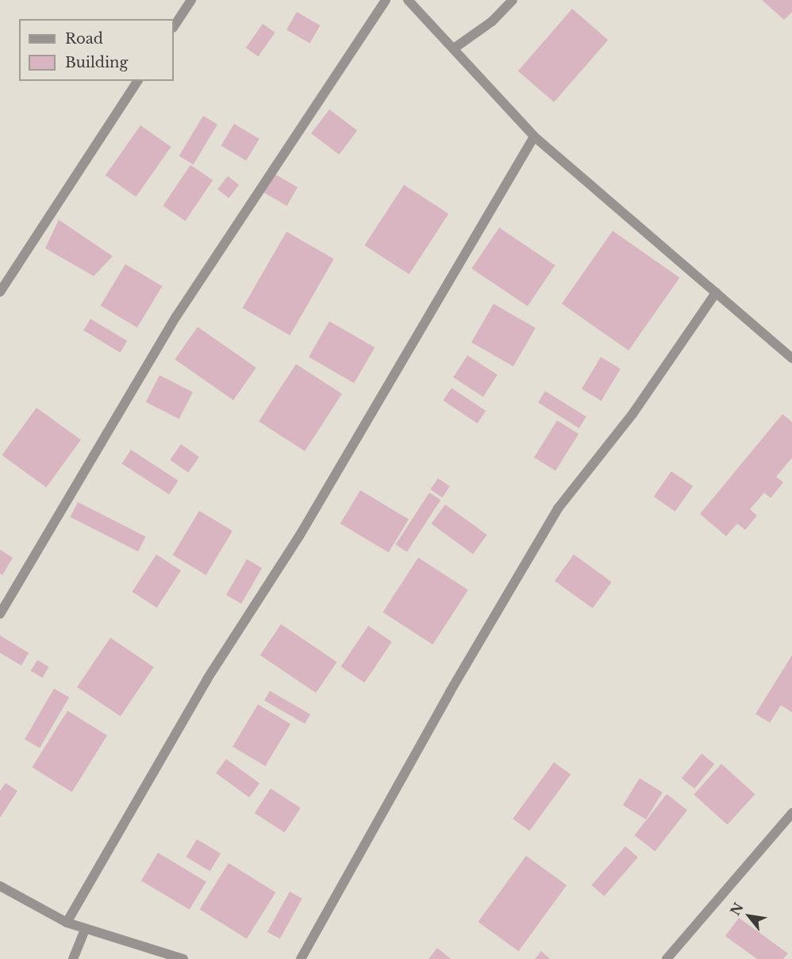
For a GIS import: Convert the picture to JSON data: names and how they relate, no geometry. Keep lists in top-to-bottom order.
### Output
{
  "legend": ["Road", "Building"],
  "north": "top left"
}
